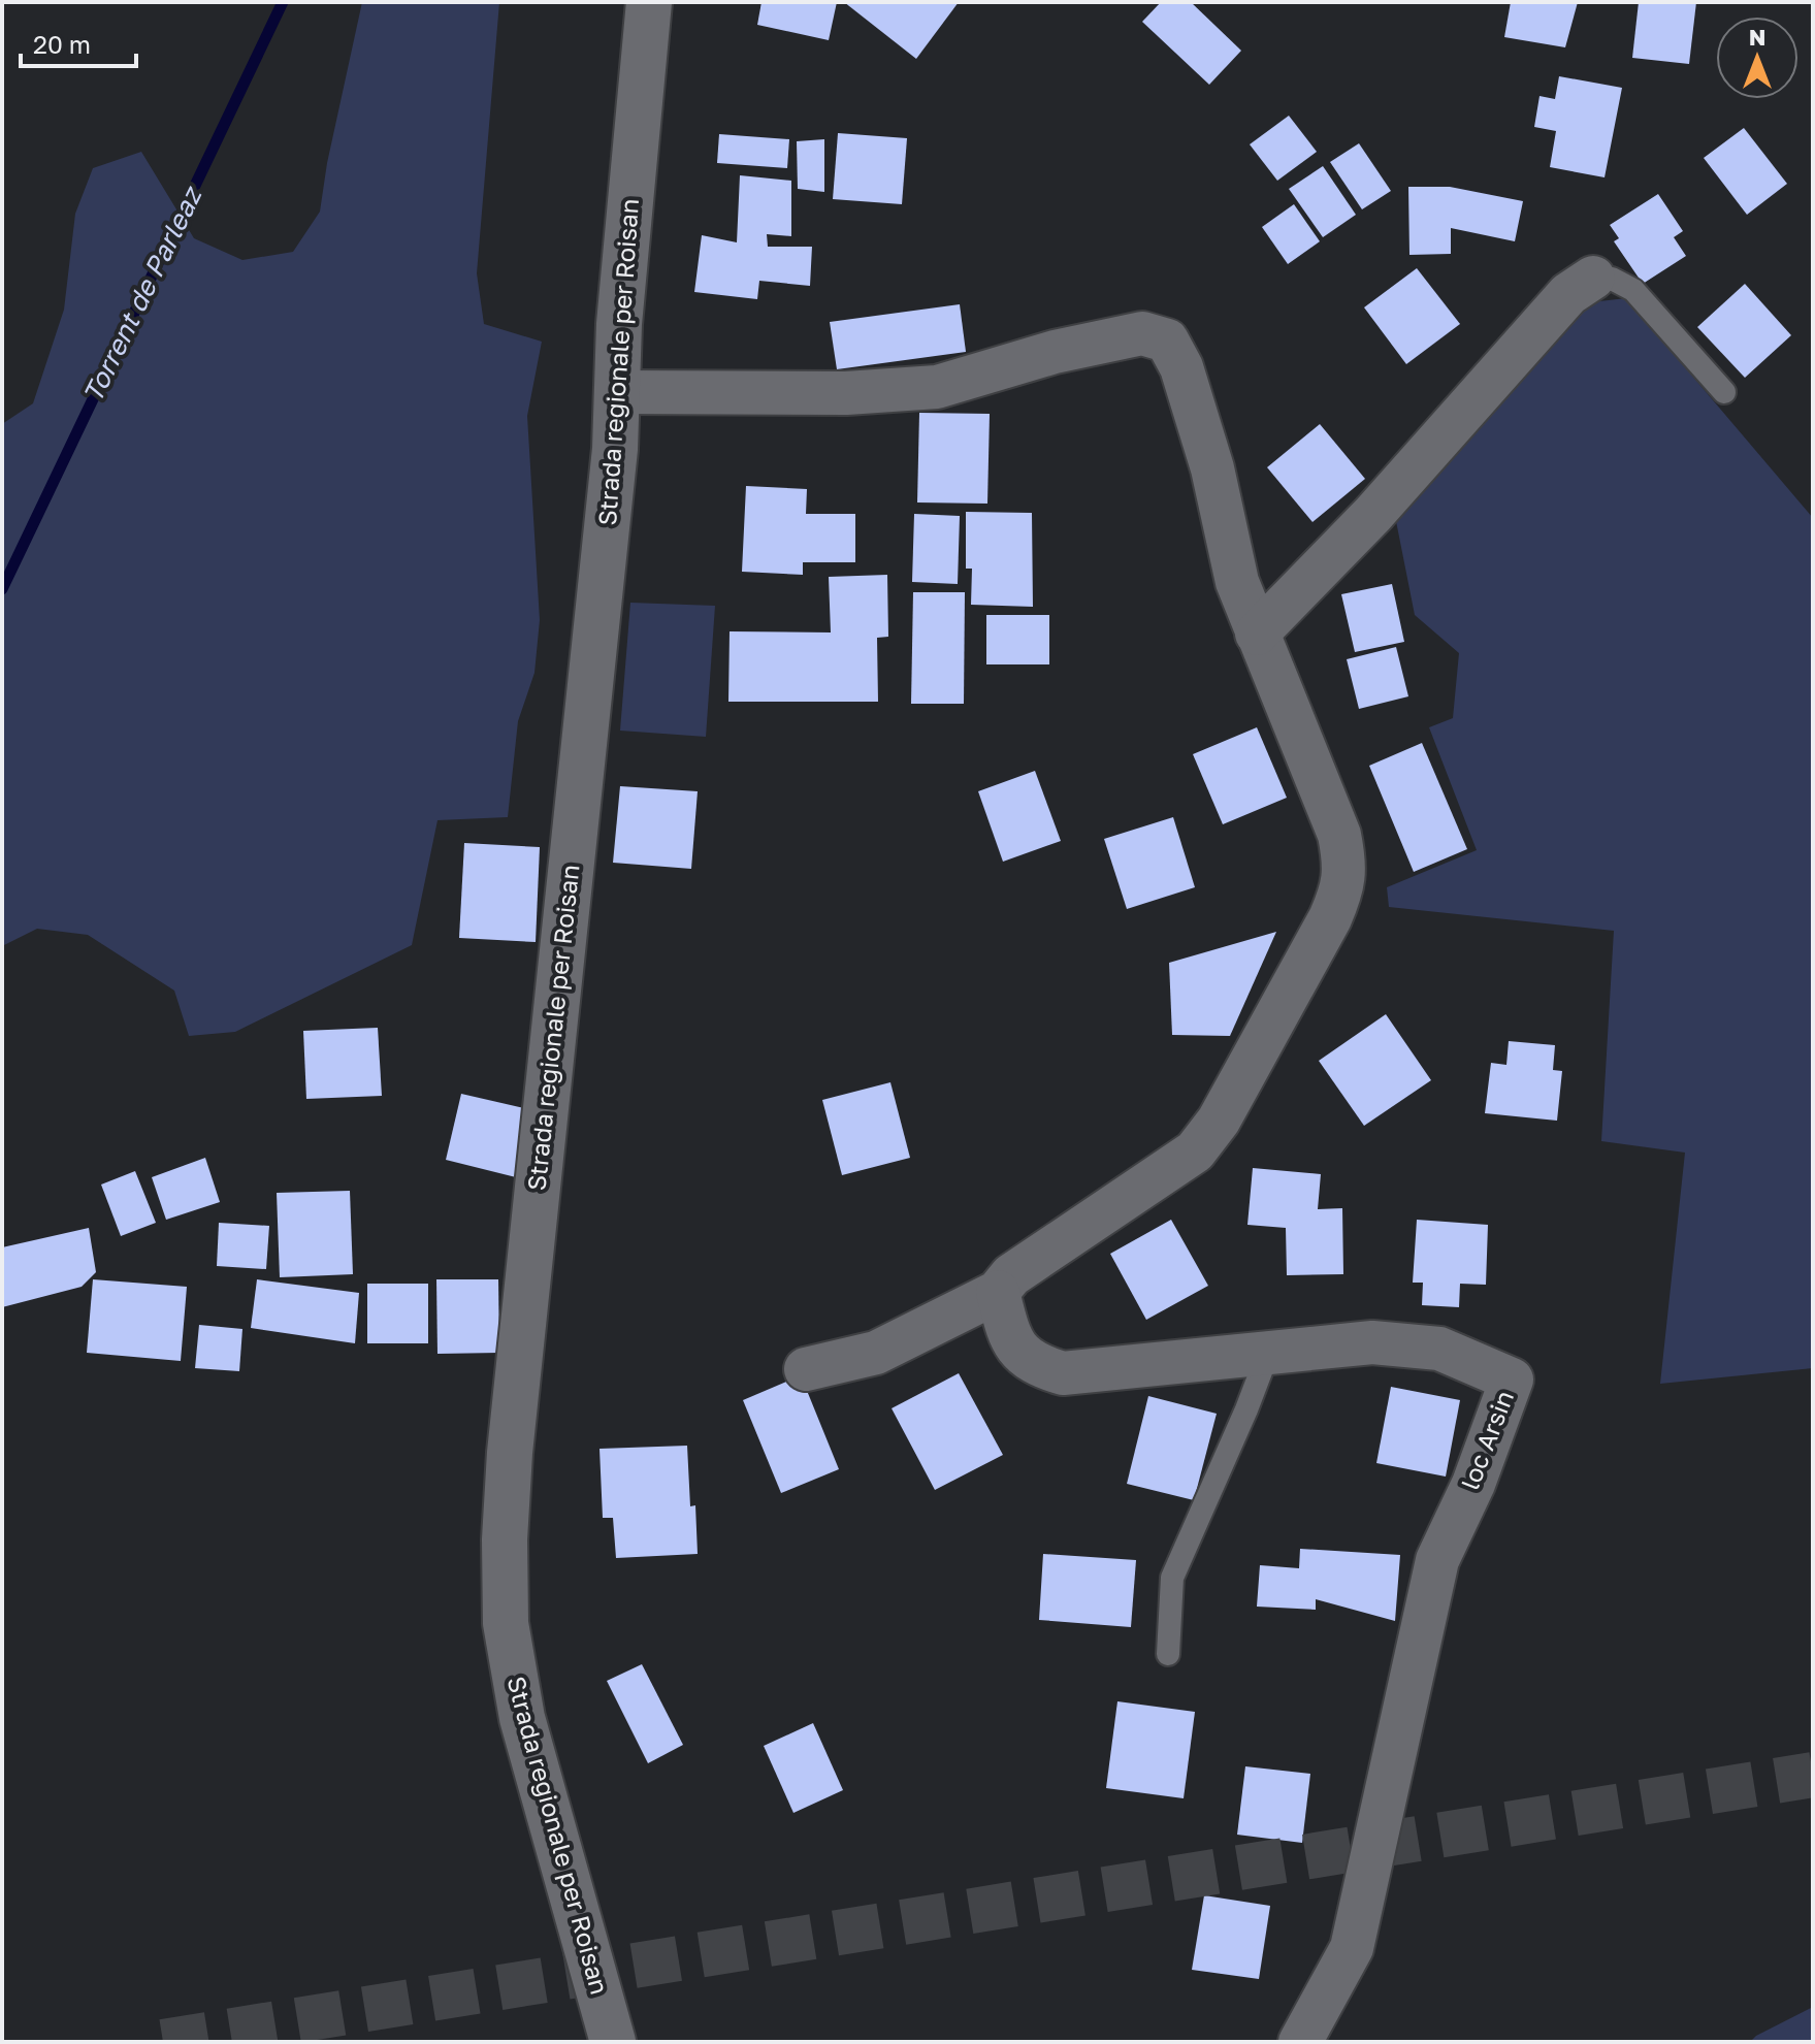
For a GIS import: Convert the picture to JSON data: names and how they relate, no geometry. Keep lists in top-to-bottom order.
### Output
{
  "streets": {
    "main road": ["Strada regionale per Roisan"],
    "street": ["loc Arsin"]
  },
  "water": ["Torrent de Parleaz"],
  "scale_bar": "20 m",
  "north": "top"
}
